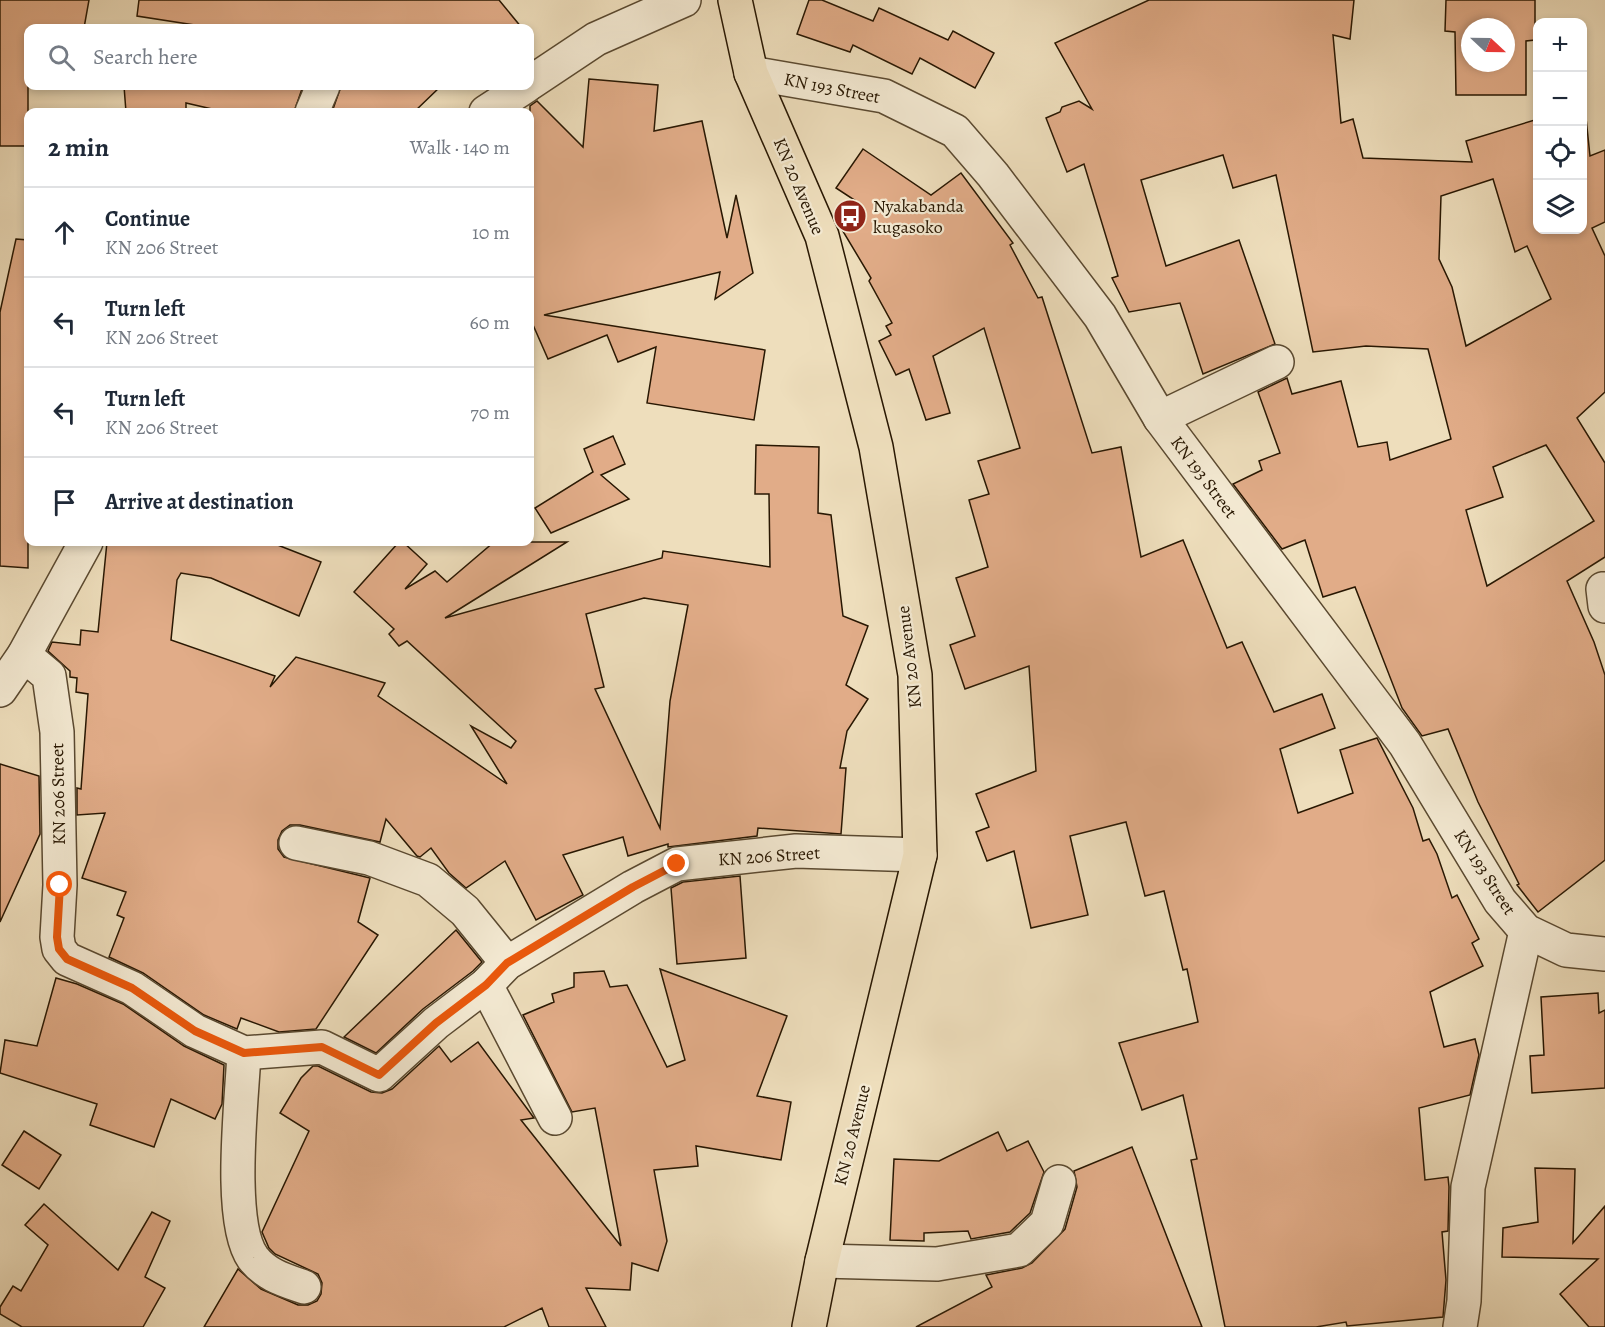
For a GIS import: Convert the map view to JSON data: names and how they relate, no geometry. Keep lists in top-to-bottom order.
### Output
{
  "streets": {
    "main road": ["KN 20 Avenue"],
    "street": ["KN 193 Street", "KN 206 Street"]
  },
  "crossings": [
    ["KN 193 Street", "KN 20 Avenue"],
    ["KN 20 Avenue", "KN 206 Street"]
  ],
  "places": {
    "bus stop": ["Nyakabanda kugasoko"]
  },
  "north": "right",
  "page": {
    "map_buttons": ["+", "−"],
    "search": "Search here",
    "heading": ["2 min", "Walk · 140 m"],
    "list": [
      ["Continue", "KN 206 Street", "10 m"],
      ["Turn left", "KN 206 Street", "60 m"],
      ["Turn left", "KN 206 Street", "70 m"],
      "Arrive at destination"
    ]
  }
}
